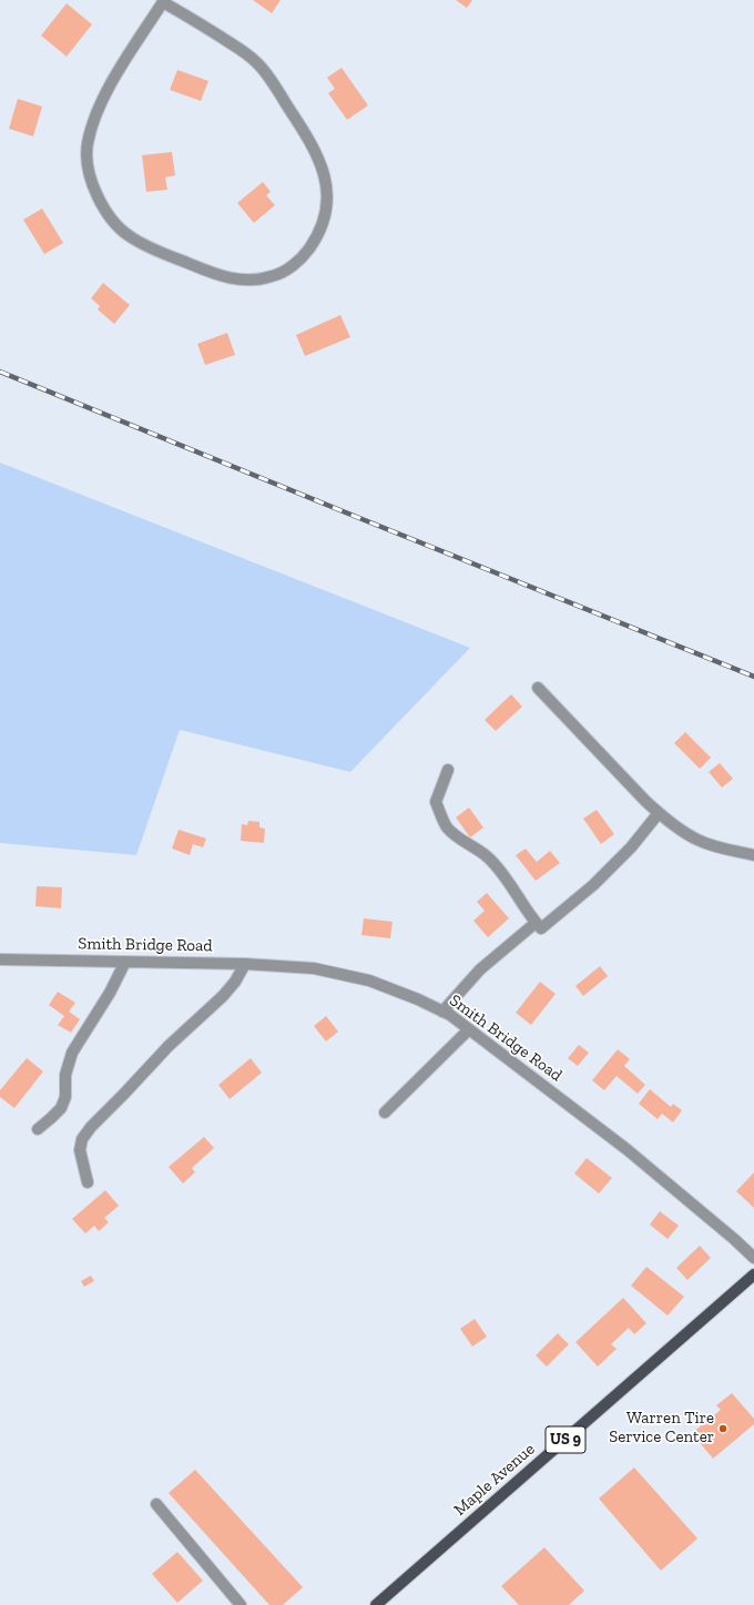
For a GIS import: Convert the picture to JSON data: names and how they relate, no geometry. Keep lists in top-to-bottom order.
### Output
{
  "streets": {
    "main road": ["US 9", "Maple Avenue"],
    "street": ["Smith Bridge Road"]
  },
  "places": ["Warren Tire Service Center"]
}
